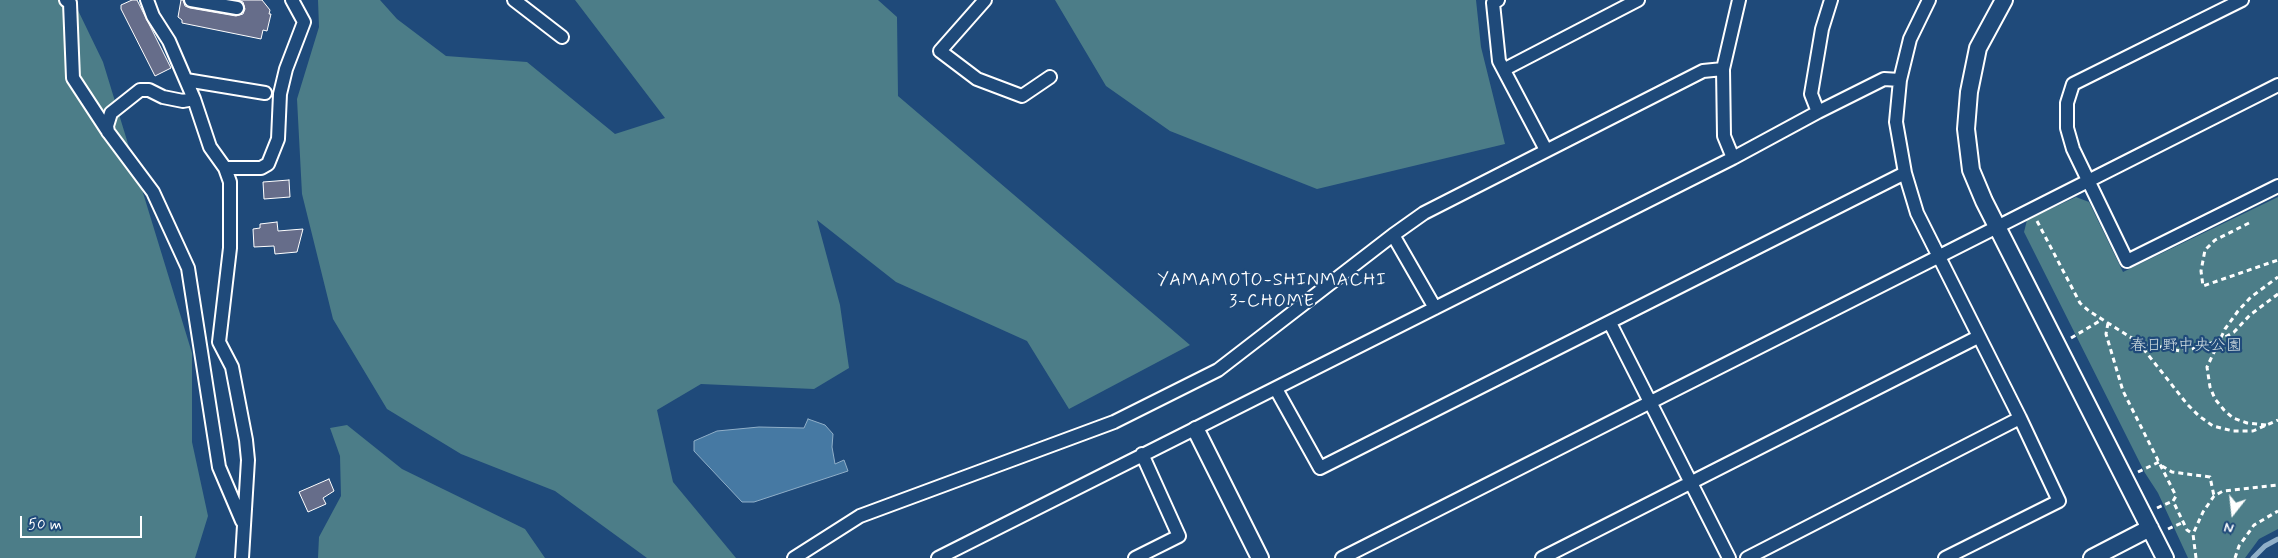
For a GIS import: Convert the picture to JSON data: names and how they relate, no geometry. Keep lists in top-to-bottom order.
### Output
{
  "districts": ["YAMAMOTO-SHINMACHI 3-CHOME"],
  "parks": ["春日野中央公園"],
  "scale_bar": "50 m",
  "north": "bottom"
}
